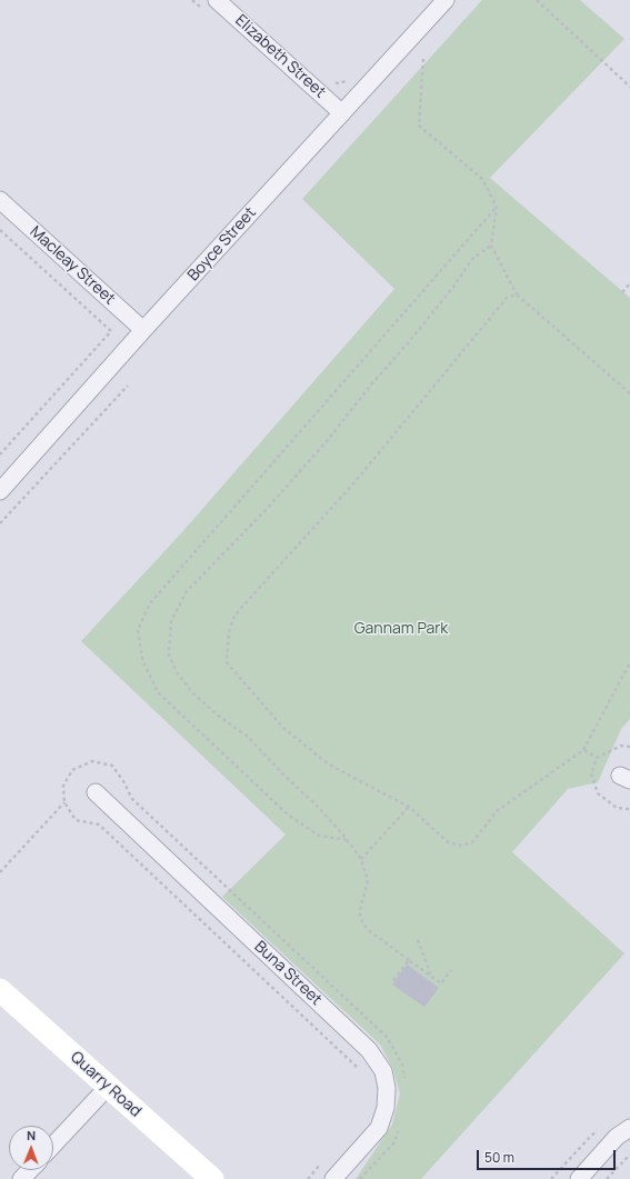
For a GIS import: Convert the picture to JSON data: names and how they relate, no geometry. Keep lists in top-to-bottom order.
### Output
{
  "streets": {
    "street": [
      "Elizabeth Street",
      "Boyce Street",
      "Macleay Street",
      "Buna Street",
      "Quarry Road"
    ]
  },
  "crossings": [
    ["Elizabeth Street", "Boyce Street"],
    ["Boyce Street", "Macleay Street"]
  ],
  "parks": ["Gannam Park"],
  "scale_bar": "50 m",
  "north": "top"
}
